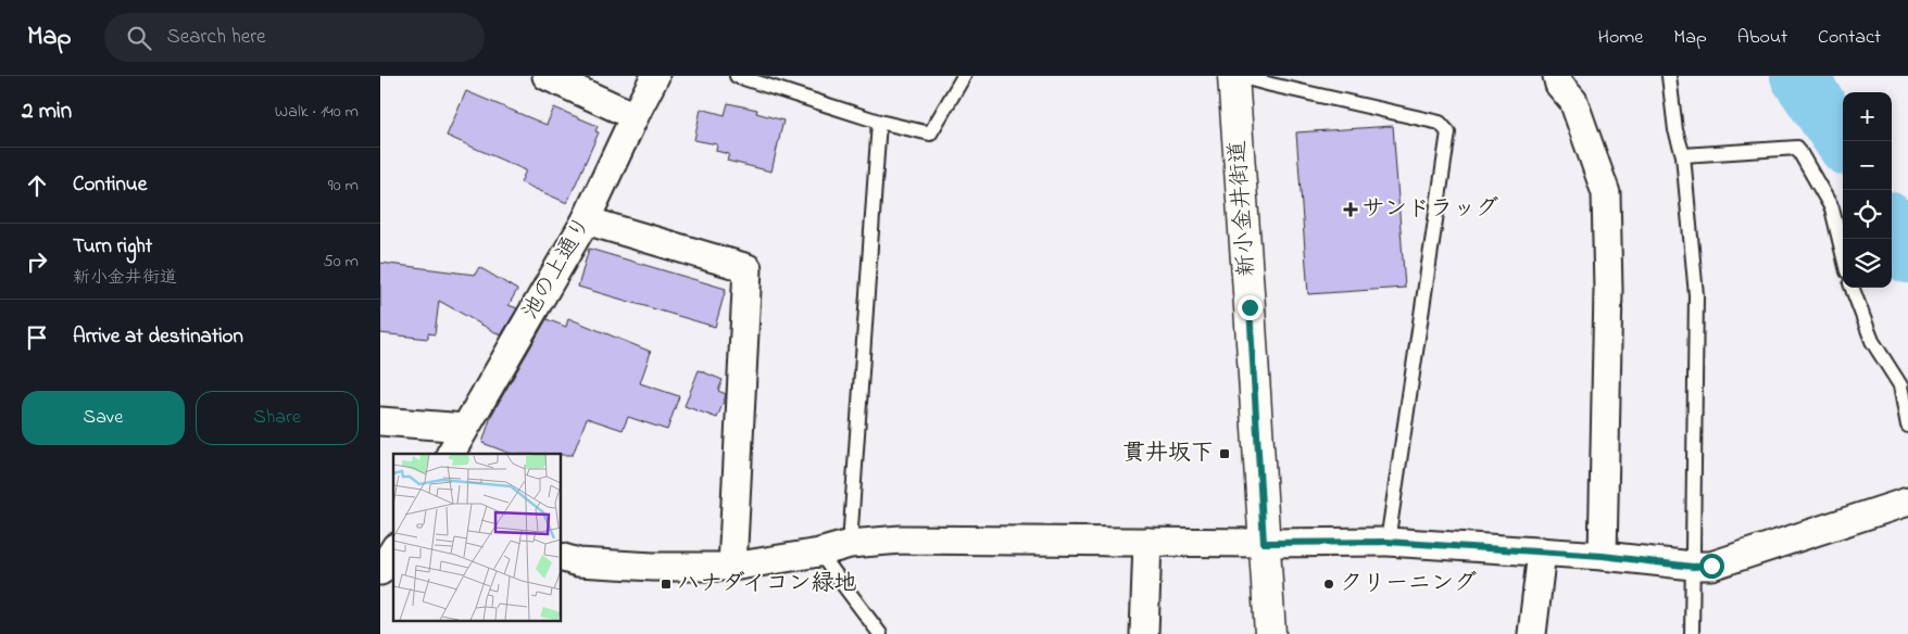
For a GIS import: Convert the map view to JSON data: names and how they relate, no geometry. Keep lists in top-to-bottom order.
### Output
{
  "streets": {
    "main road": ["新小金井街道"],
    "street": ["池の上通り"]
  },
  "places": {
    "health": ["サンドラッグ"],
    "transit": ["貫井坂下", "ハナダイコン緑地"],
    "other": ["クリーニング"]
  },
  "page": {
    "header": "Map",
    "search": "Search here",
    "nav": [
      "Home",
      "Map",
      "About",
      "Contact"
    ],
    "heading": ["2 min", "Walk · 140 m"],
    "map_buttons": ["+", "−"],
    "list": [
      ["Continue", "90 m"],
      ["Turn right", "新小金井街道", "50 m"],
      "Arrive at destination"
    ],
    "buttons": ["Save", "Share"]
  }
}
